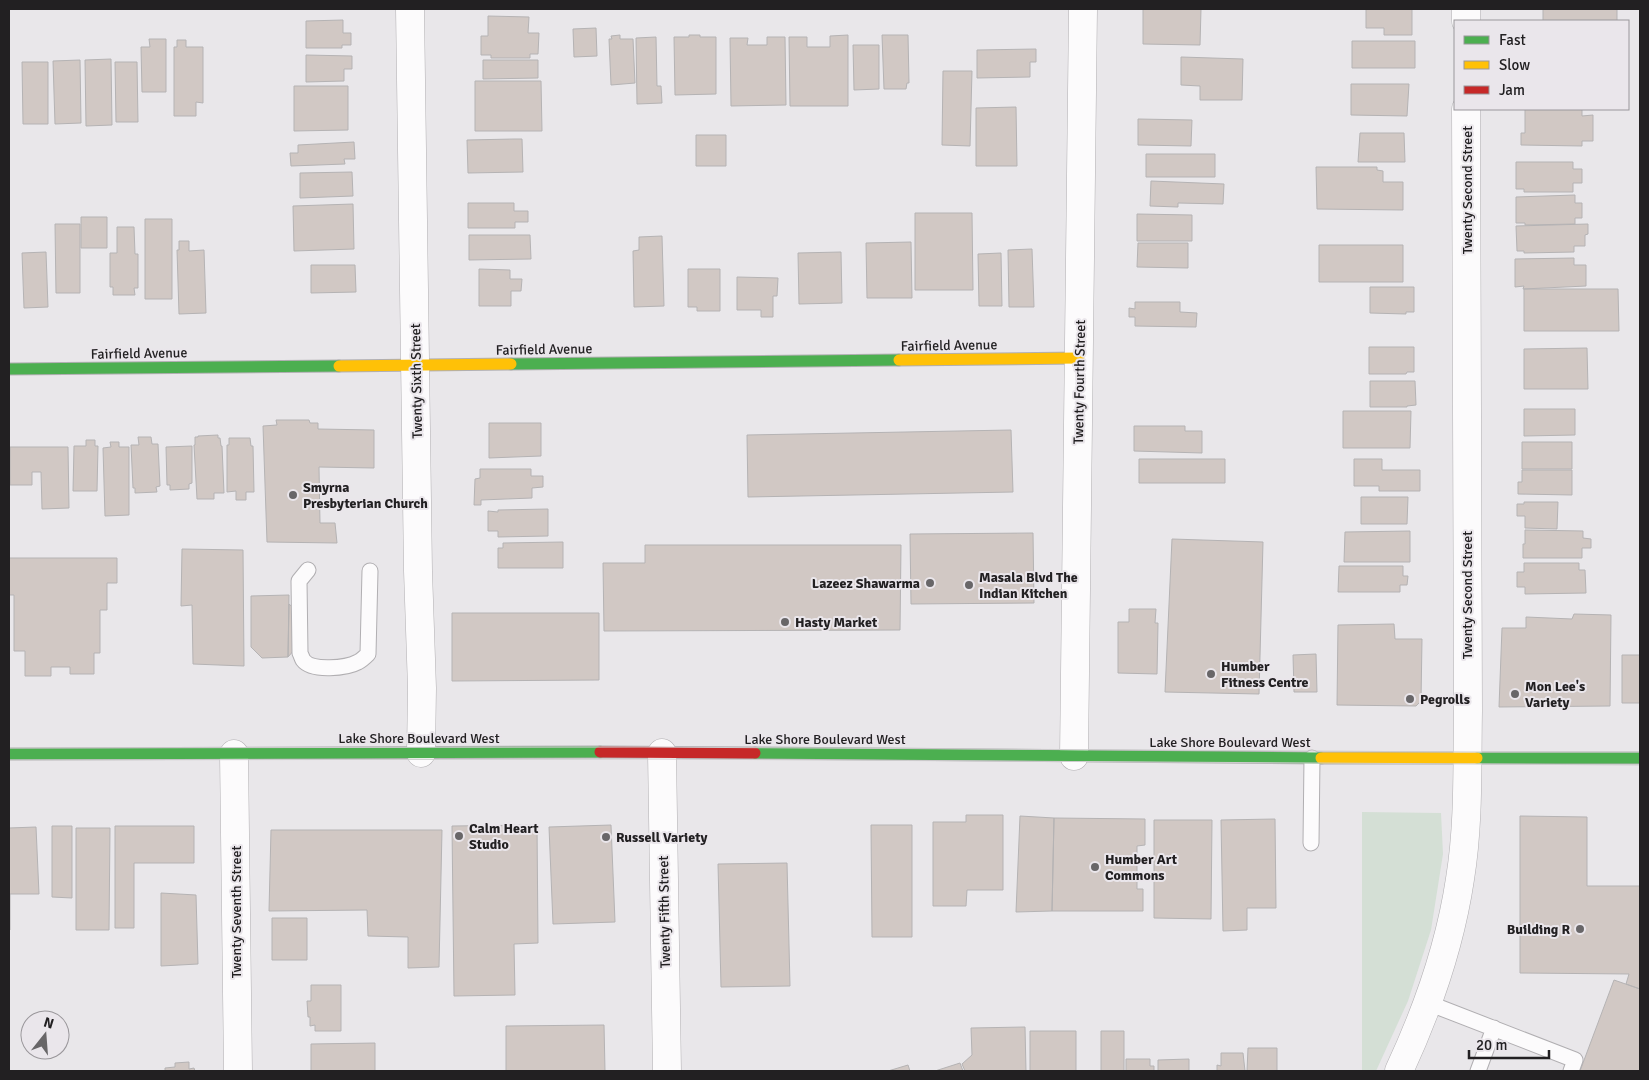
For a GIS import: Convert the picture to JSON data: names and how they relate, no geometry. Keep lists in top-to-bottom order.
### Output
{
  "streets": {
    "main road": ["Fairfield Avenue", "Lake Shore Boulevard West"],
    "street": [
      "Twenty Second Street",
      "Twenty Sixth Street",
      "Twenty Fourth Street",
      "Twenty Seventh Street",
      "Twenty Fifth Street"
    ]
  },
  "crossings": [
    ["Twenty Second Street", "Lake Shore Boulevard West"],
    ["Fairfield Avenue", "Twenty Sixth Street"],
    ["Fairfield Avenue", "Twenty Fourth Street"],
    ["Twenty Sixth Street", "Lake Shore Boulevard West"],
    ["Twenty Fourth Street", "Lake Shore Boulevard West"],
    ["Lake Shore Boulevard West", "Twenty Seventh Street"],
    ["Lake Shore Boulevard West", "Twenty Fifth Street"]
  ],
  "places": [
    "Smyrna Presbyterian Church",
    "Lazeez Shawarma",
    "Masala Blvd The Indian Kitchen",
    "Hasty Market",
    "Humber Fitness Centre",
    "Mon Lee's Variety",
    "Pegrolls",
    "Calm Heart Studio",
    "Russell Variety",
    "Humber Art Commons",
    "Building R"
  ],
  "legend": ["Fast", "Slow", "Jam"],
  "scale_bar": "20 m",
  "north": "top"
}
